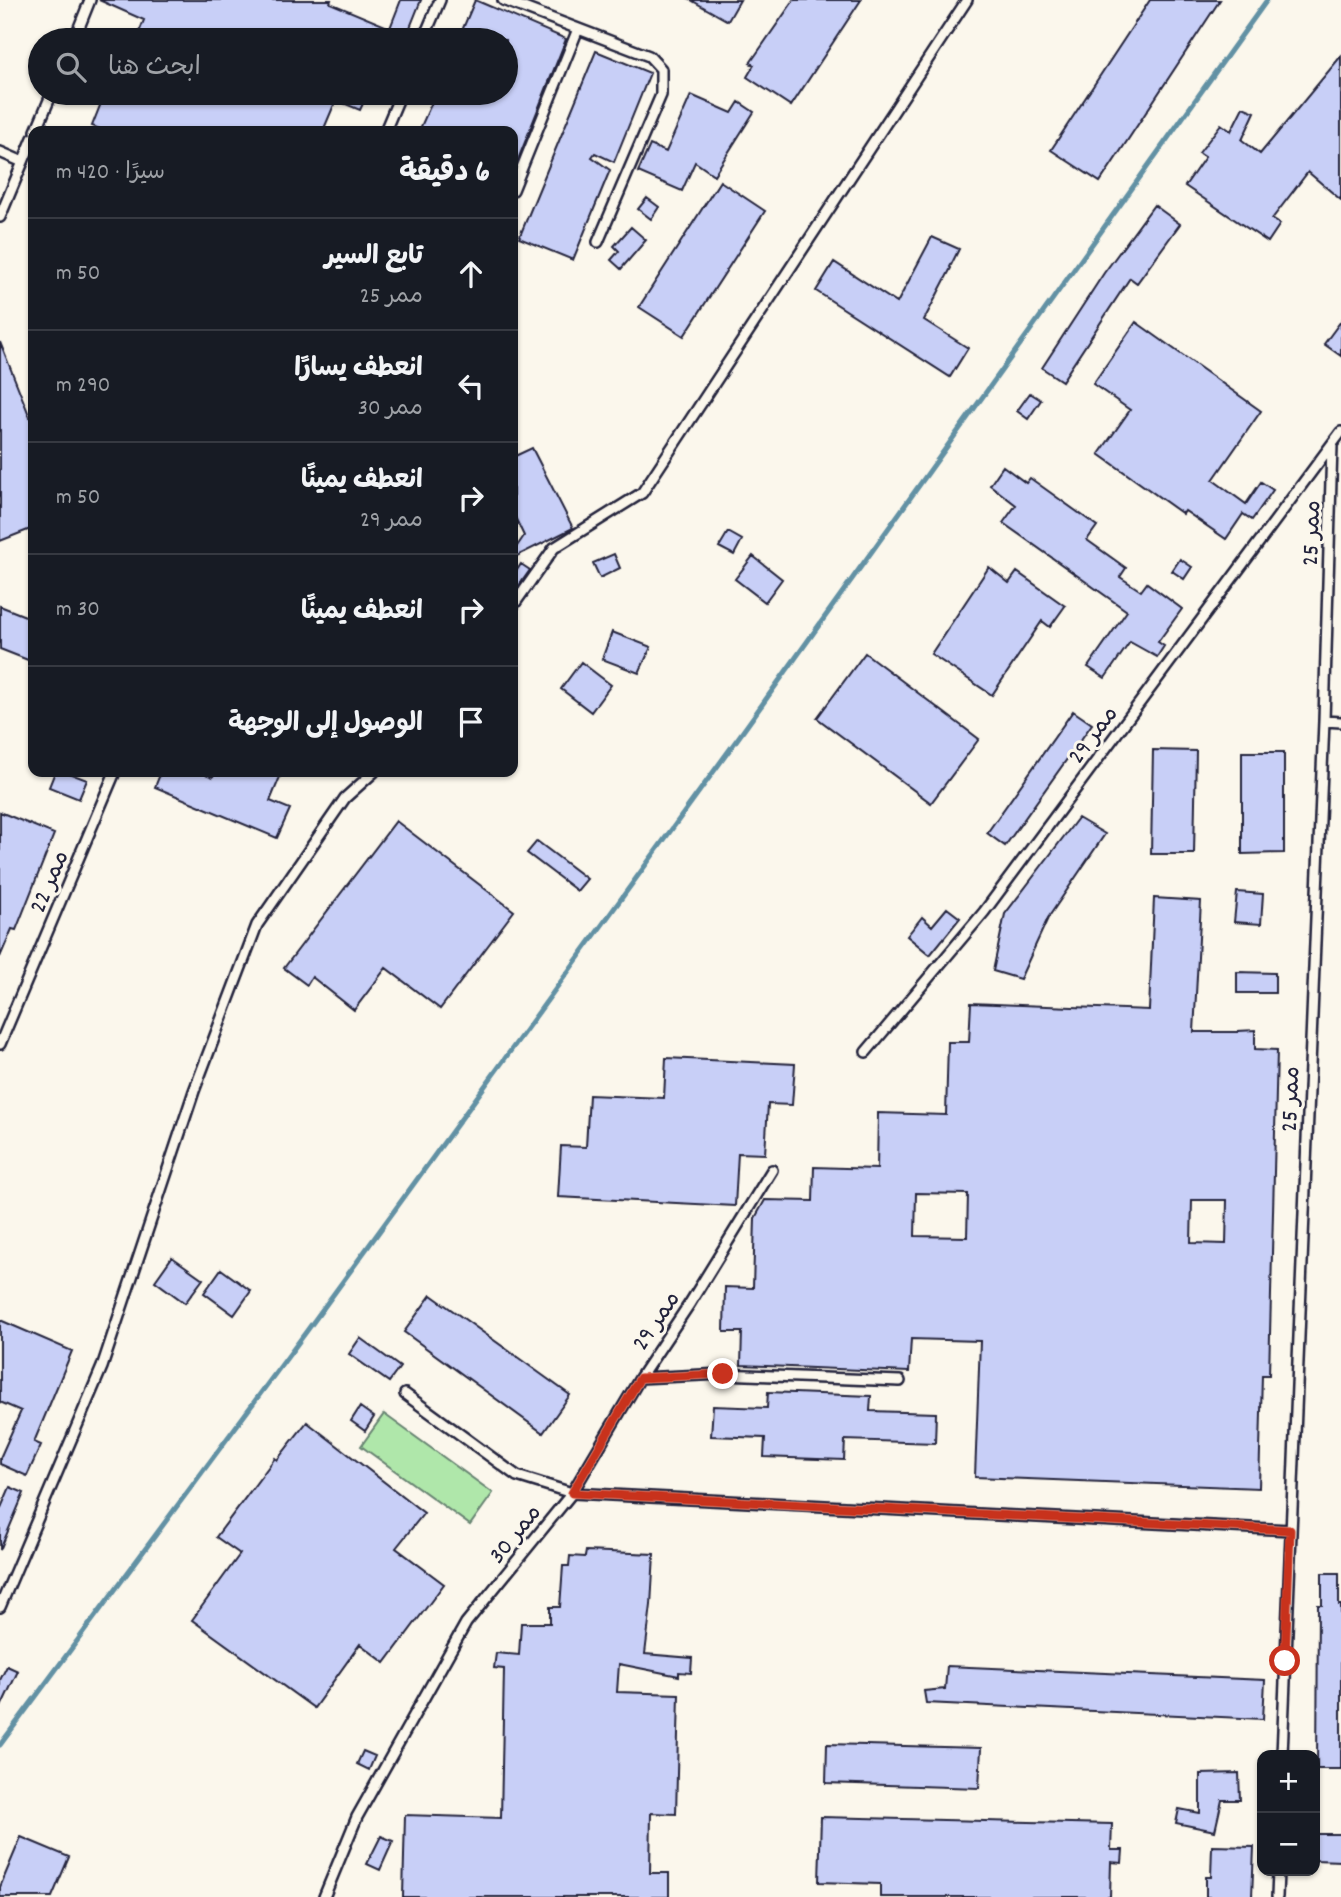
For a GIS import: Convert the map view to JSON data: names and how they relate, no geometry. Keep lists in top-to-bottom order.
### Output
{
  "streets": {
    "lane": [
      "ممر 25",
      "ممر 29",
      "ممر 22",
      "ممر 30"
    ]
  },
  "crossings": [
    ["ممر 25", "ممر 29"],
    ["ممر 25", "ممر 30"],
    ["ممر 29", "ممر 30"]
  ],
  "page": {
    "search": "ابحث هنا",
    "heading": ["6 دقيقة", "سيرًا · 420 m"],
    "list": [
      ["تابع السير", "ممر 25", "50 m"],
      ["انعطف يسارًا", "ممر 30", "290 m"],
      ["انعطف يمينًا", "ممر 29", "50 m"],
      ["انعطف يمينًا", "30 m"],
      "الوصول إلى الوجهة"
    ],
    "map_buttons": ["+", "−"]
  }
}
